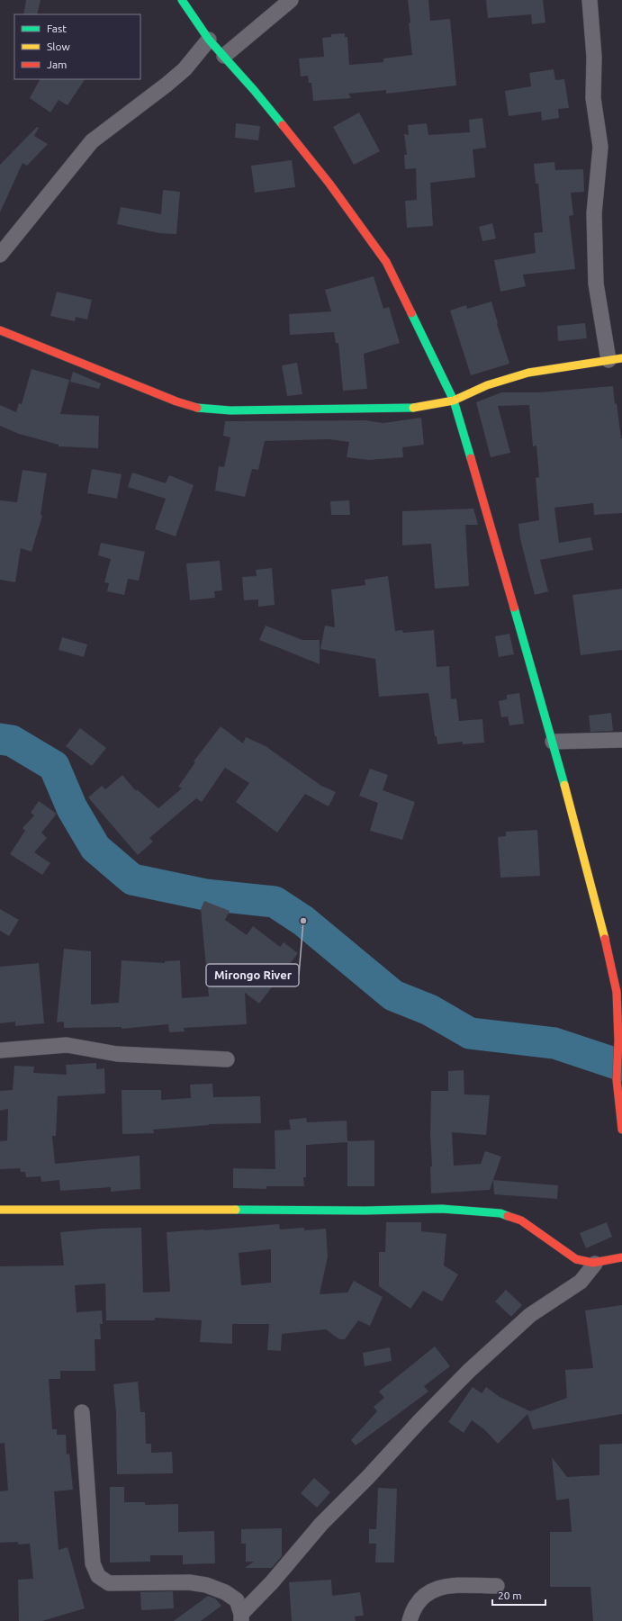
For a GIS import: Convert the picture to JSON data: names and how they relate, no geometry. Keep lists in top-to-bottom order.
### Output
{
  "places": ["Mirongo River"],
  "legend": ["Fast", "Slow", "Jam"],
  "scale_bar": "20 m"
}
